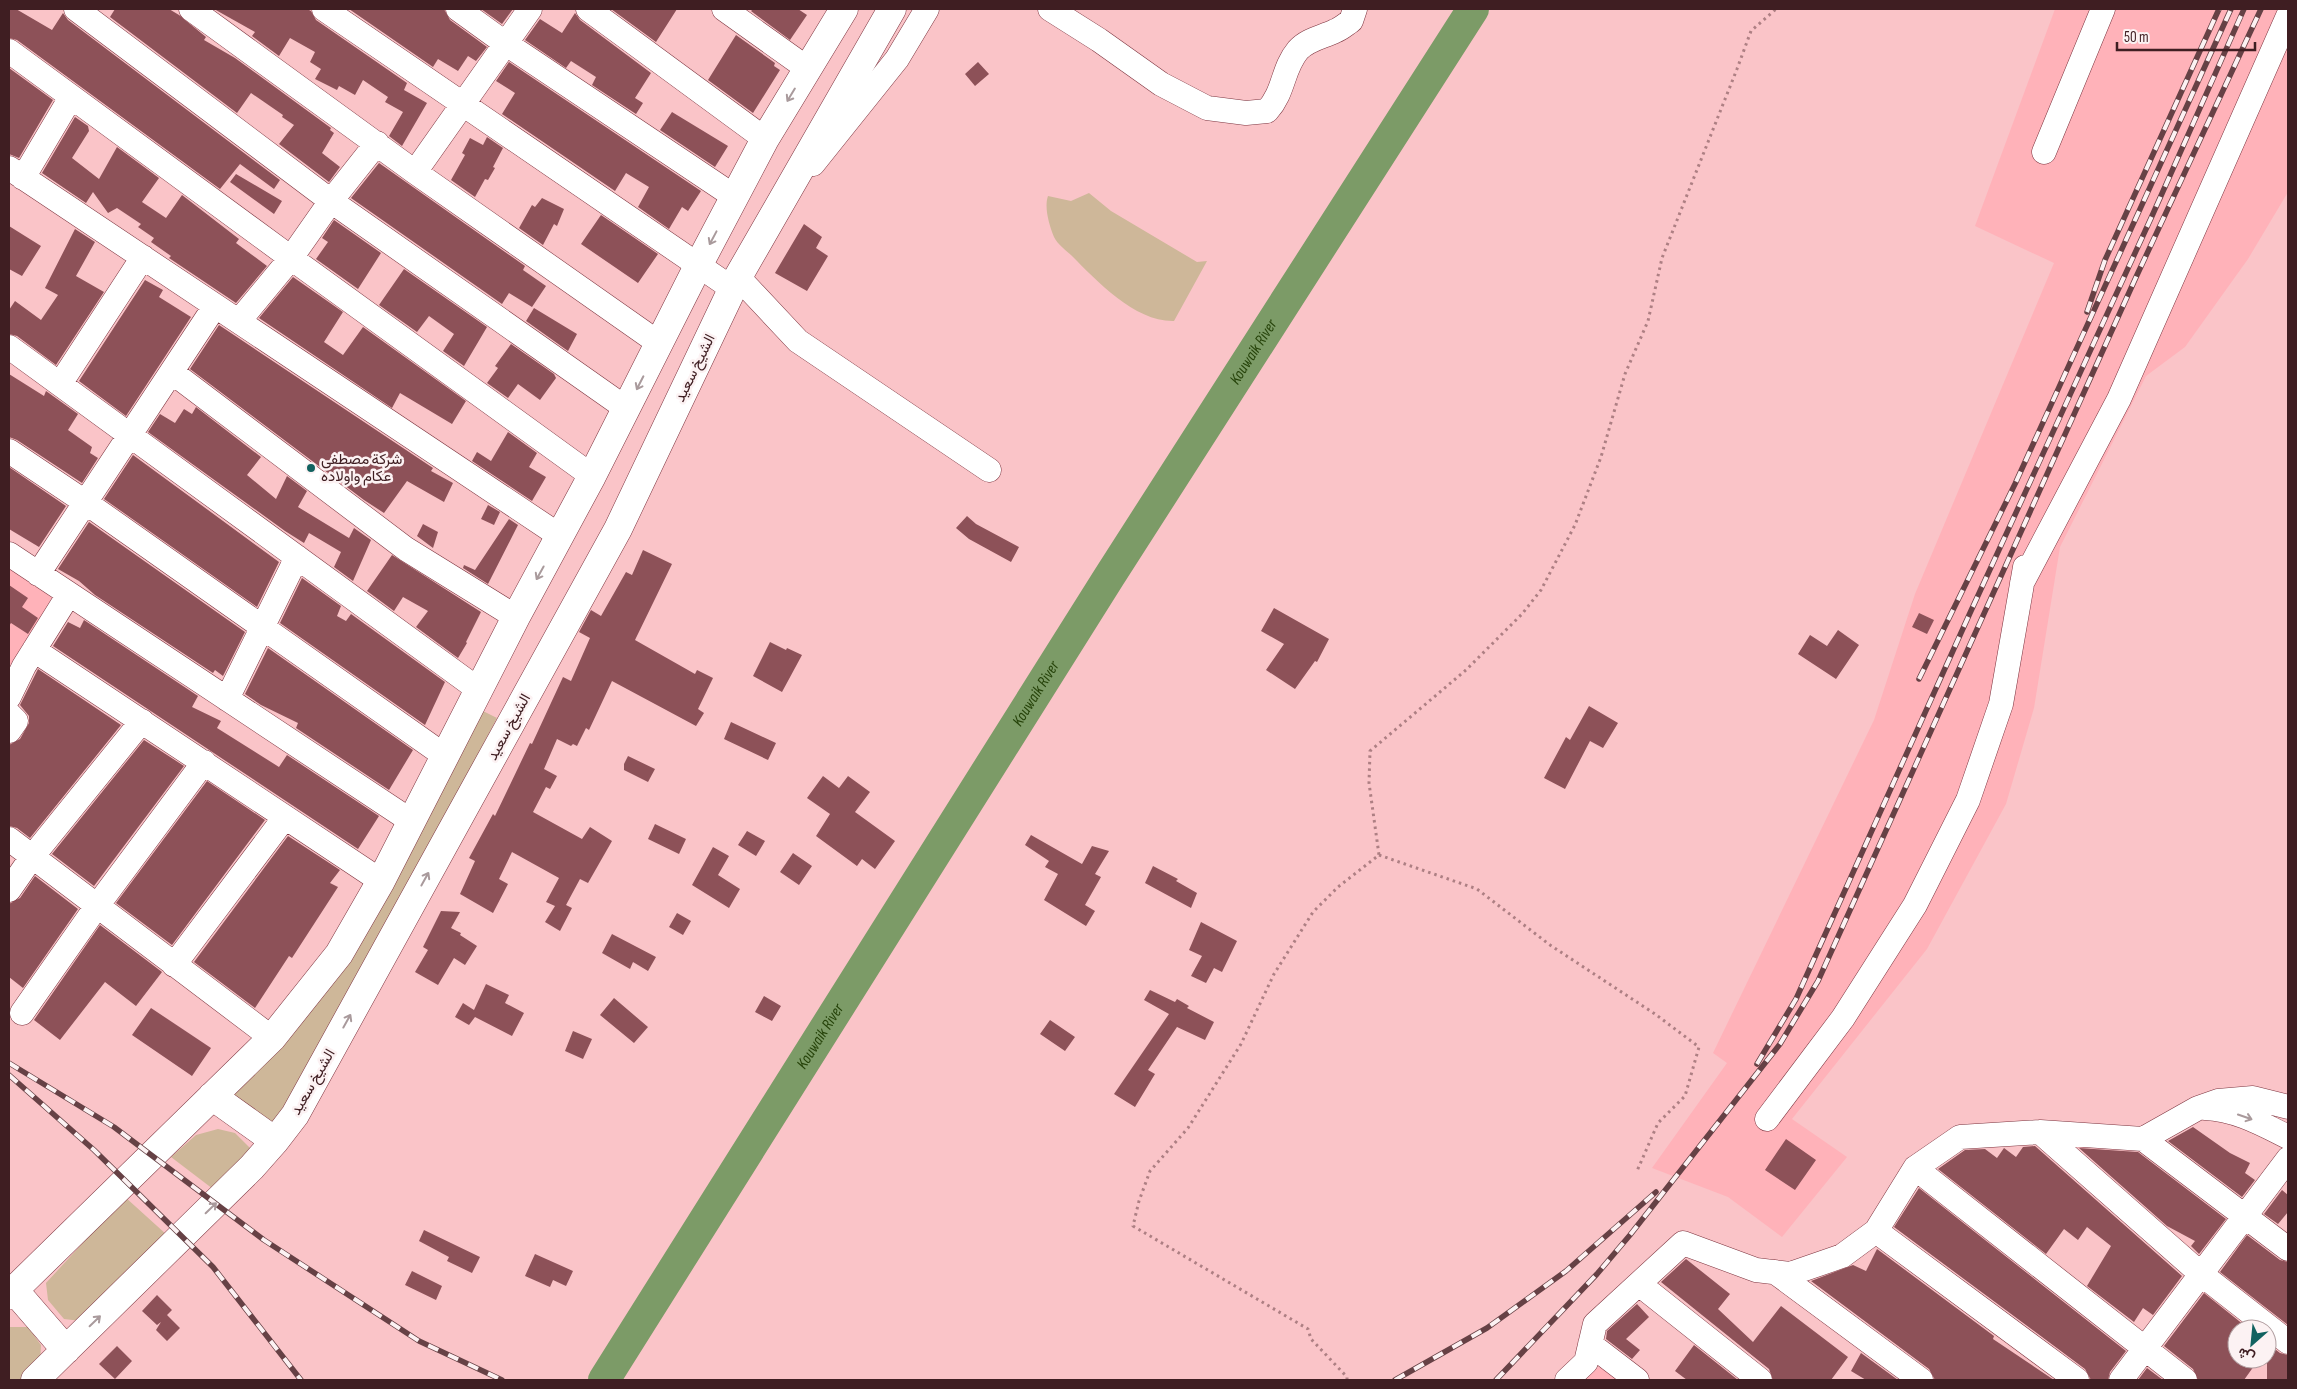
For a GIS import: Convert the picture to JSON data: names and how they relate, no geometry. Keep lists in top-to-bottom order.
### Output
{
  "streets": {
    "main road": ["الشيخ سعيد"]
  },
  "water": ["Kouwaik River"],
  "places": ["شركة مصطفى عكام واولاده"],
  "scale_bar": "50 m",
  "north": "bottom left"
}
